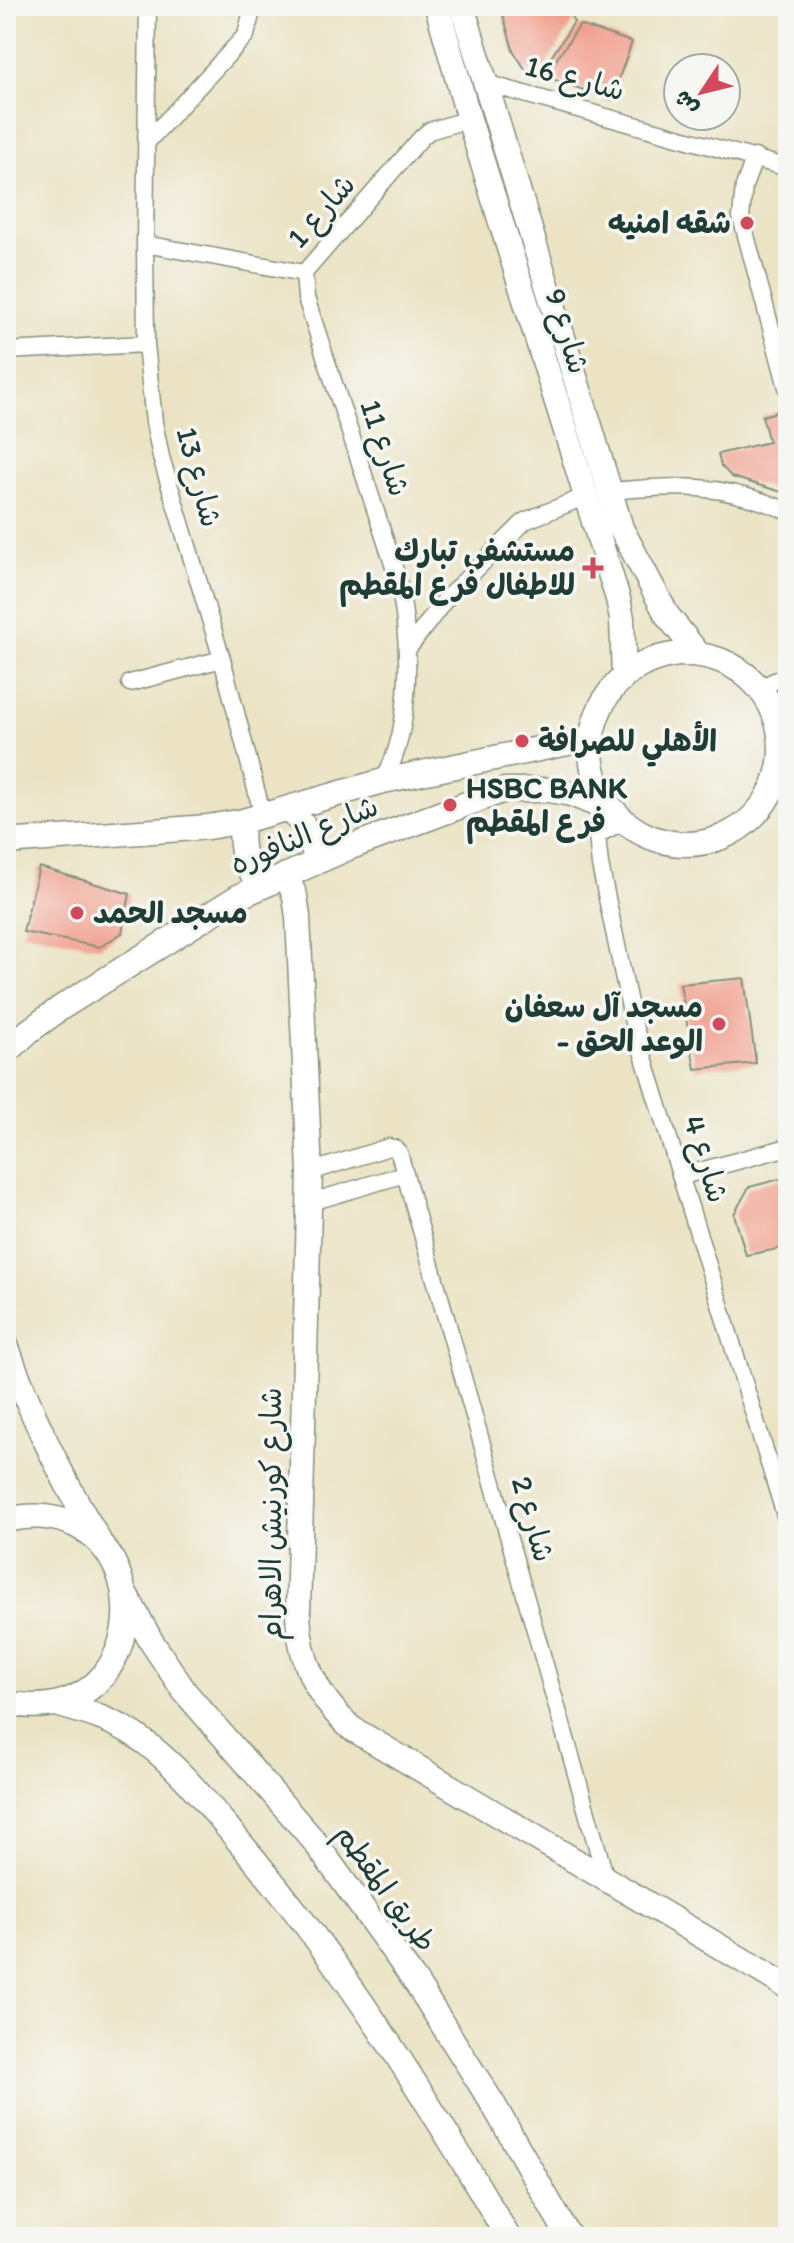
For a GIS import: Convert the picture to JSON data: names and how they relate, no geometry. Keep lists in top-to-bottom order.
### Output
{
  "streets": {
    "main road": [
      "شارع 9",
      "شارع النافوره",
      "شارع كورنيش الاهرام",
      "طريق المقطم"
    ],
    "street": [
      "شارع 16",
      "شارع 1",
      "شارع 11",
      "شارع 13",
      "شارع 4",
      "شارع 2"
    ]
  },
  "crossings": [
    ["شارع 16", "شارع 9"],
    ["شارع 1", "شارع 9"],
    ["شارع 1", "شارع 11"],
    ["شارع 1", "شارع 13"],
    ["شارع 9", "شارع النافوره"],
    ["شارع 9", "شارع 4"],
    ["شارع 11", "شارع النافوره"],
    ["شارع 13", "شارع النافوره"],
    ["شارع 13", "شارع كورنيش الاهرام"],
    ["شارع النافوره", "شارع 4"],
    ["شارع النافوره", "شارع كورنيش الاهرام"],
    ["شارع كورنيش الاهرام", "شارع 2"]
  ],
  "places": {
    "other": [
      "شقه امنيه",
      "الأهلي للصرافة",
      "HSBC BANK فرع المقطم",
      "مسجد الحمد",
      "مسجد آل سعفان - الوعد الحق"
    ],
    "health": ["مستشفى تبارك للاطفال فرع المقطم"]
  },
  "north": "bottom left"
}
